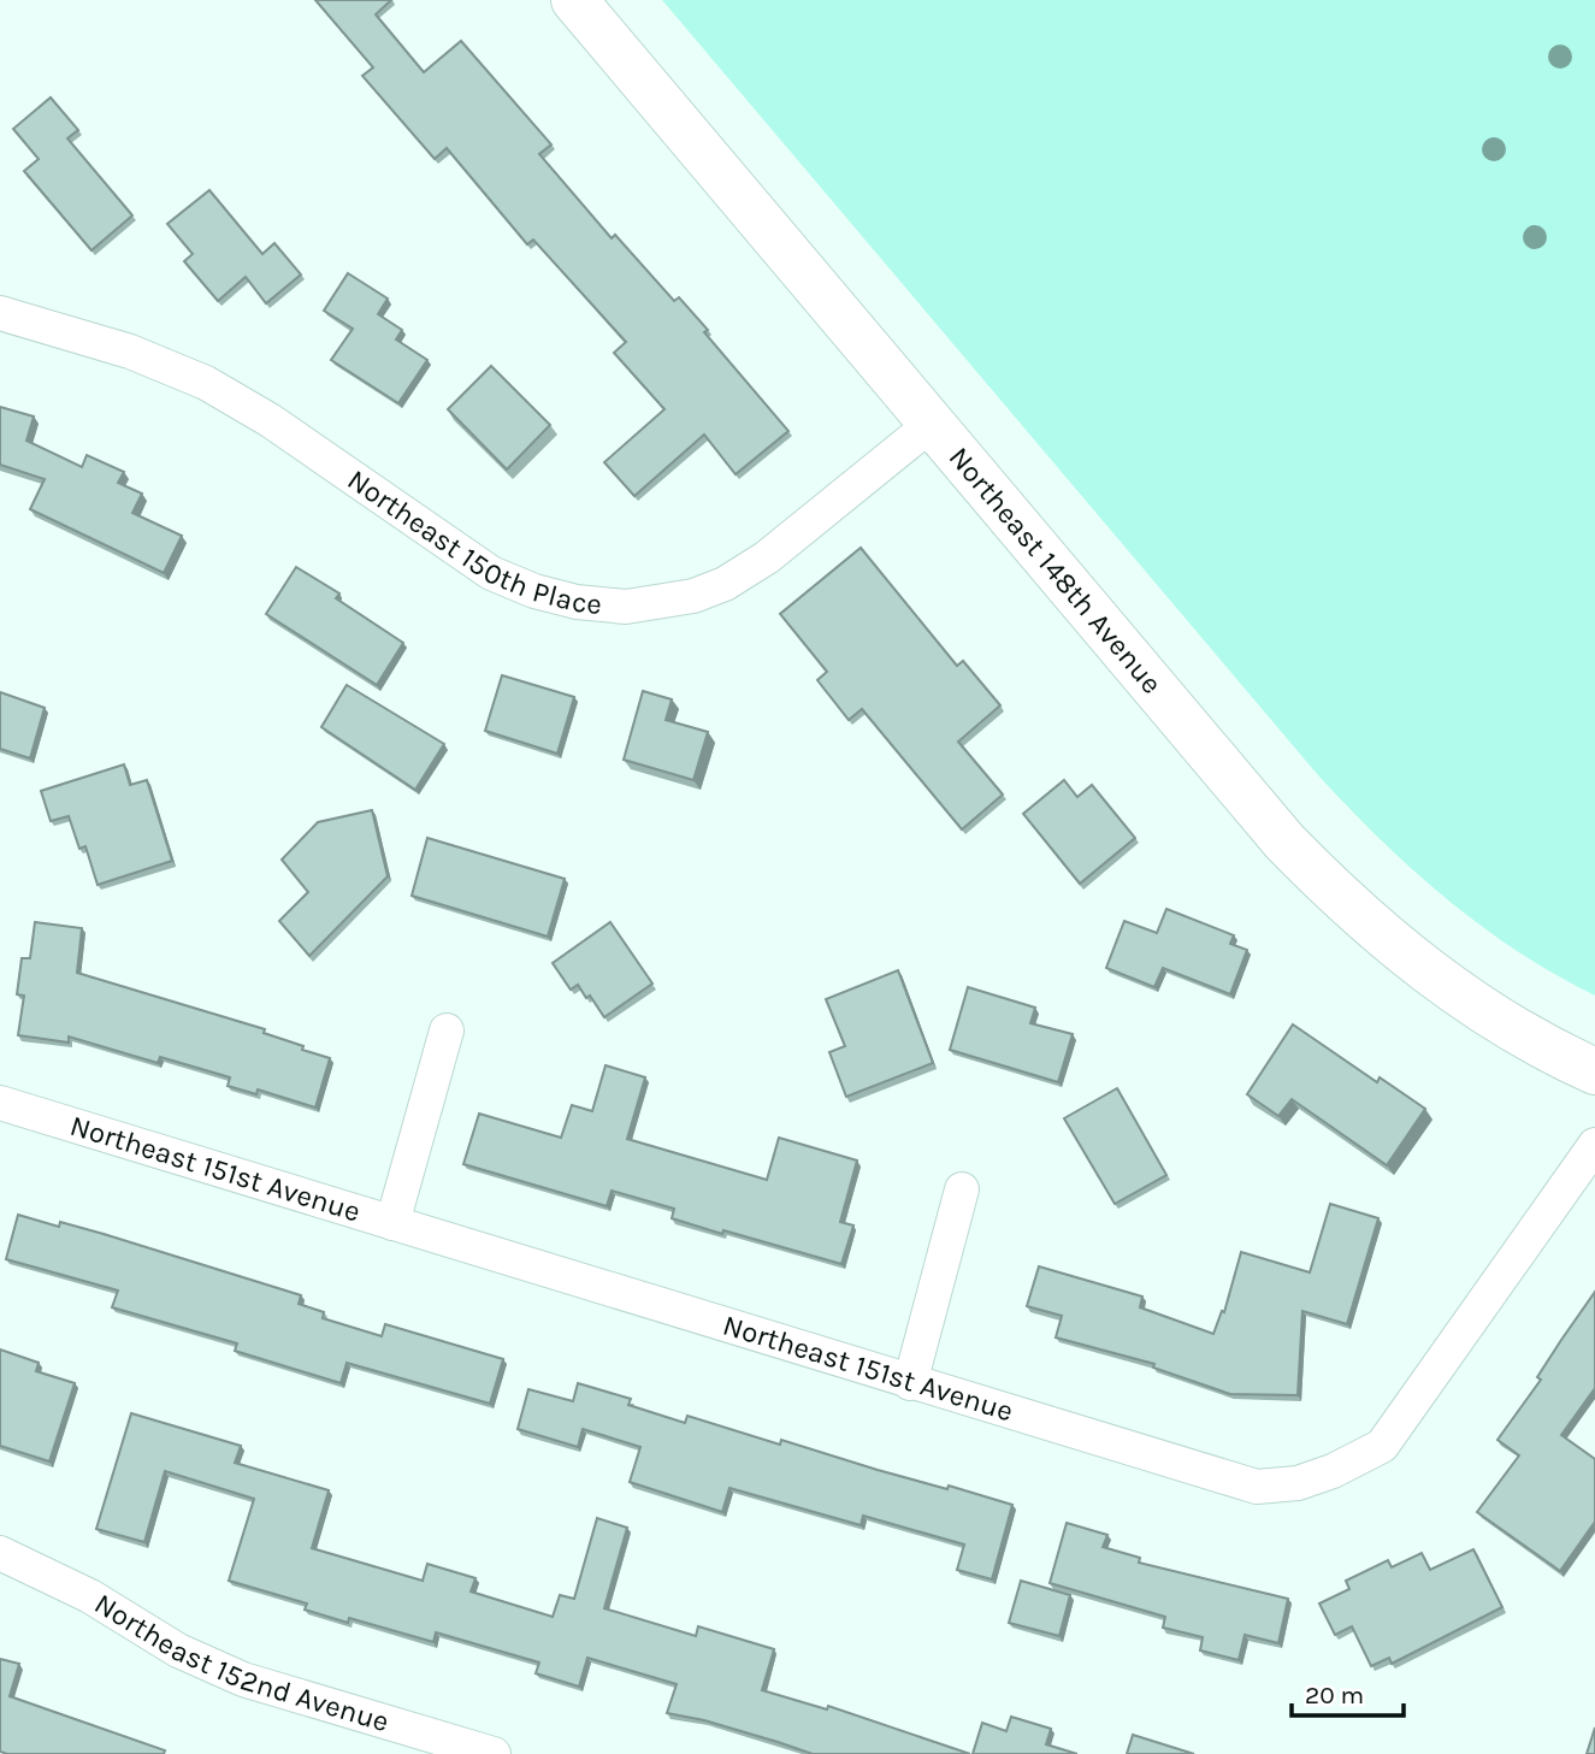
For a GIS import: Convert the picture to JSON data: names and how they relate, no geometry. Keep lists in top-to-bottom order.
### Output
{
  "streets": {
    "main road": ["Northeast 148th Avenue"],
    "street": ["Northeast 150th Place", "Northeast 151st Avenue", "Northeast 152nd Avenue"]
  },
  "crossings": [
    ["Northeast 150th Place", "Northeast 148th Avenue"]
  ],
  "scale_bar": "20 m"
}
